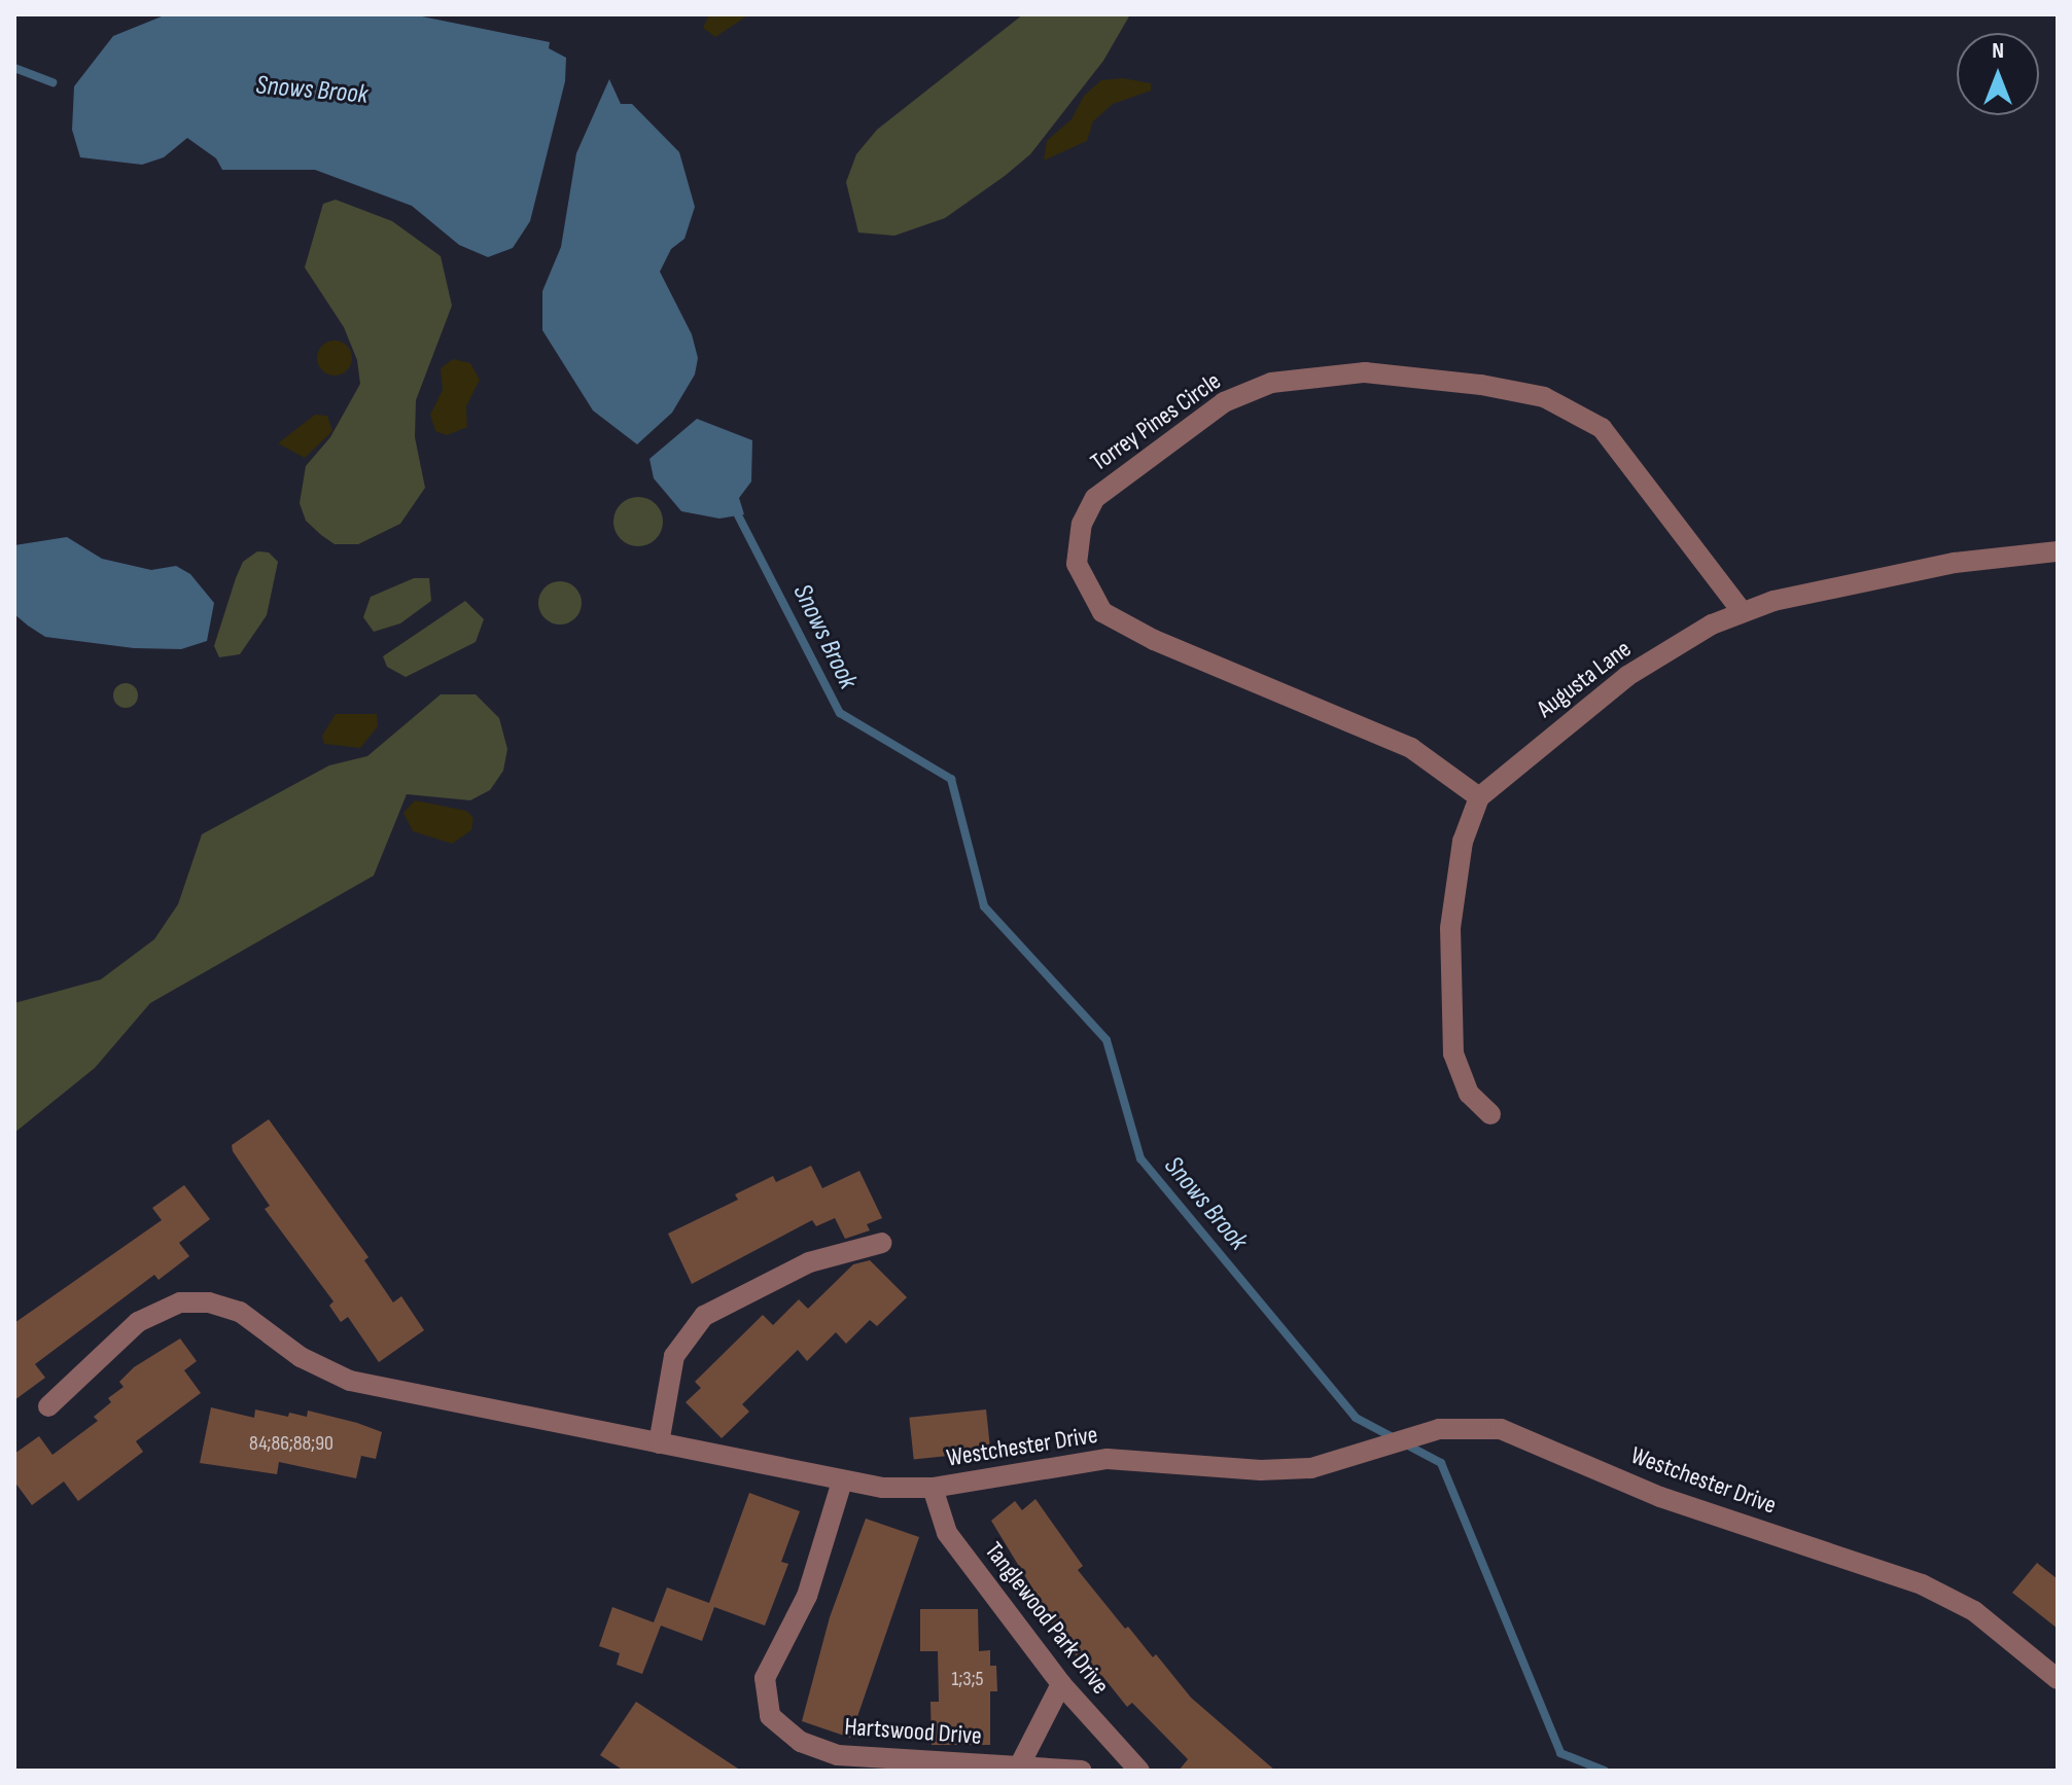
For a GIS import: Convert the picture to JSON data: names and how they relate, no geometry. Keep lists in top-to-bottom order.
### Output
{
  "streets": {
    "street": [
      "Torrey Pines Circle",
      "Augusta Lane",
      "Westchester Drive",
      "Tanglewood Park Drive",
      "Hartswood Drive"
    ]
  },
  "crossings": [
    ["Torrey Pines Circle", "Augusta Lane"],
    ["Westchester Drive", "Tanglewood Park Drive"],
    ["Westchester Drive", "Hartswood Drive"]
  ],
  "water": ["Snows Brook"],
  "house_numbers": ["84;86;88;90", "1;3;5"],
  "north": "top"
}
